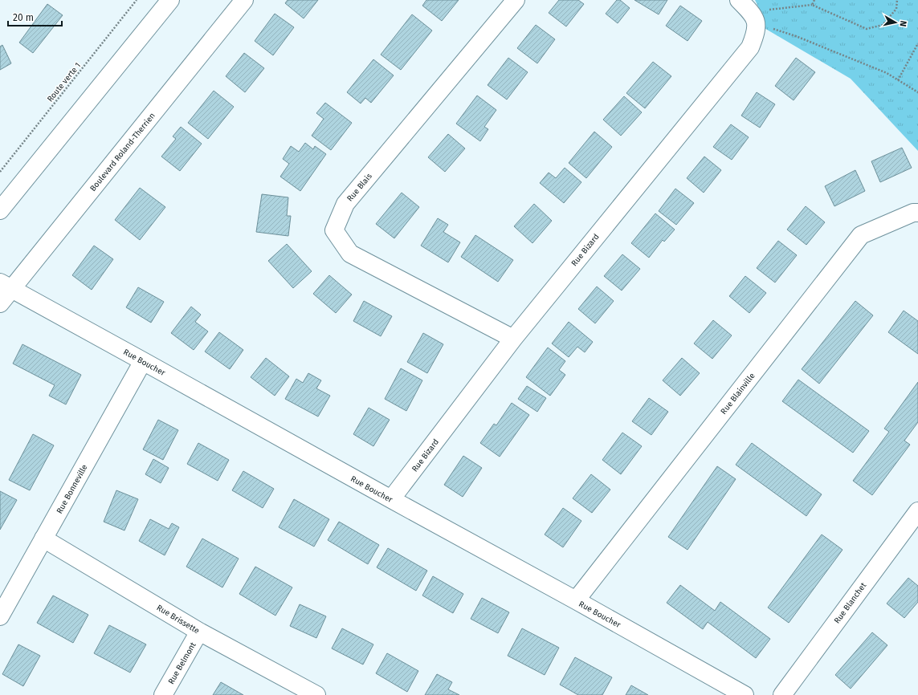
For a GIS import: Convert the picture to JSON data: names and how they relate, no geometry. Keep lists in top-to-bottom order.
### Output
{
  "streets": {
    "street": [
      "Boulevard Roland-Therrien",
      "Rue Blais",
      "Rue Bizard",
      "Rue Boucher",
      "Rue Blainville",
      "Rue Bonneville",
      "Rue Blanchet",
      "Rue Brissette",
      "Rue Belmont"
    ],
    "path": ["Route verte 1"]
  },
  "crossings": [
    ["Boulevard Roland-Therrien", "Rue Boucher"],
    ["Rue Blais", "Rue Bizard"],
    ["Rue Bizard", "Rue Boucher"],
    ["Rue Boucher", "Rue Blainville"],
    ["Rue Boucher", "Rue Bonneville"],
    ["Rue Bonneville", "Rue Brissette"],
    ["Rue Brissette", "Rue Belmont"]
  ],
  "scale_bar": "20 m",
  "north": "right"
}
